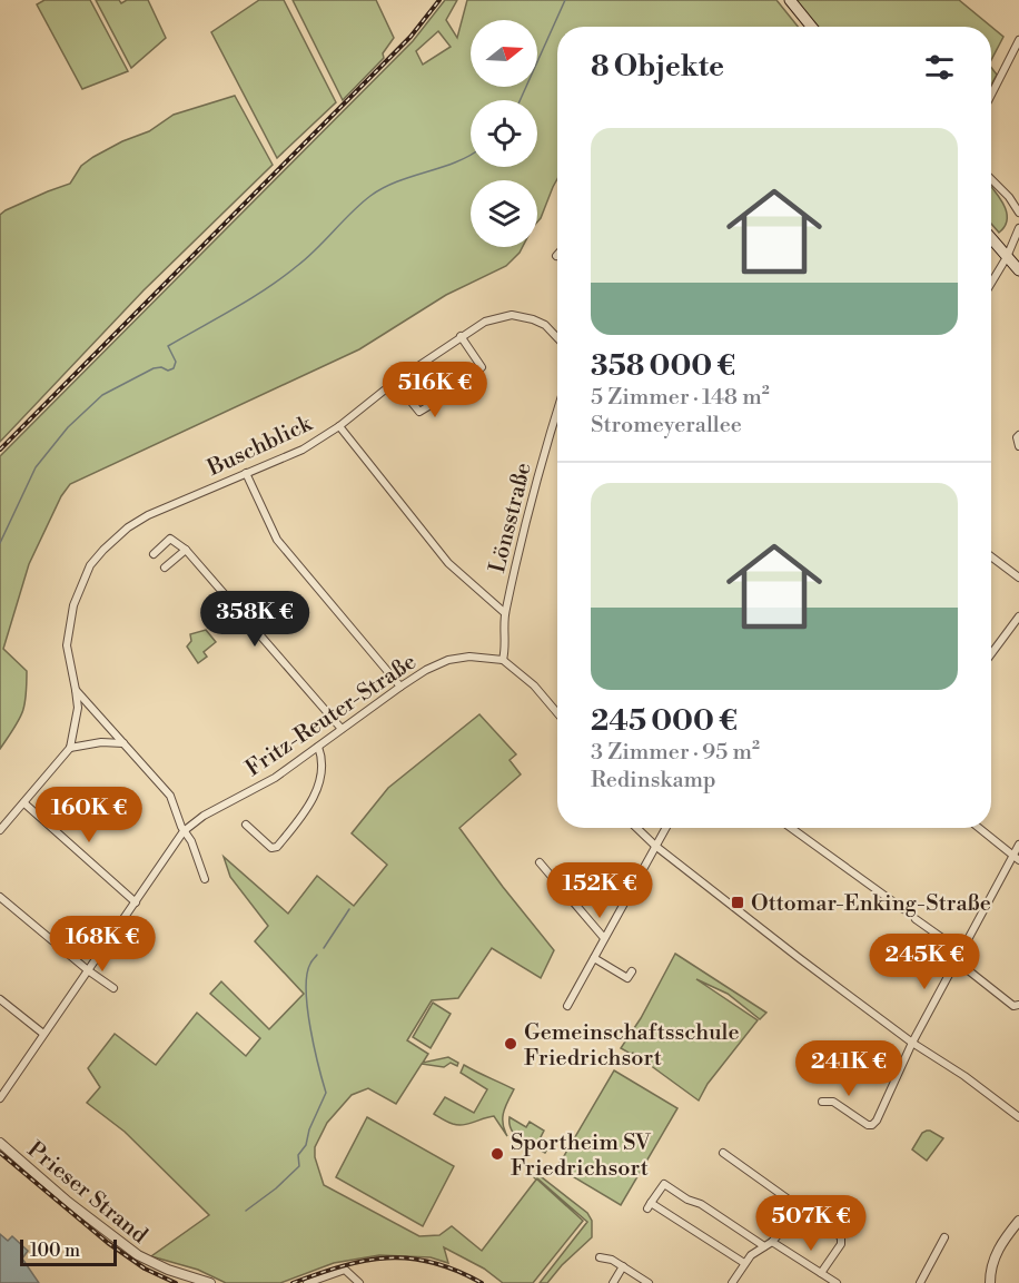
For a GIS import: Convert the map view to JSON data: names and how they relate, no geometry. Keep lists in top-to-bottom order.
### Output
{
  "streets": {
    "street": [
      "Buschblick",
      "Lönsstraße",
      "Fritz-Reuter-Straße",
      "Prieser Strand"
    ]
  },
  "crossings": [
    ["Lönsstraße", "Fritz-Reuter-Straße"]
  ],
  "places": {
    "transit": ["Ottomar-Enking-Straße"],
    "other": ["Gemeinschaftsschule Friedrichsort", "Sportheim SV Friedrichsort"]
  },
  "scale_bar": "100 m",
  "north": "right",
  "page": {
    "heading": "8 Objekte",
    "list": [
      {
        "name": "358 000 €",
        "note": "5 Zimmer · 148 m² · Stromeyerallee"
      },
      {
        "name": "245 000 €",
        "note": "3 Zimmer · 95 m² · Redinskamp"
      }
    ],
    "price": [
      "516K €",
      "358K €",
      "160K €",
      "152K €",
      "168K €",
      "245K €",
      "241K €",
      "507K €"
    ],
    "scale": "100 m"
  }
}
